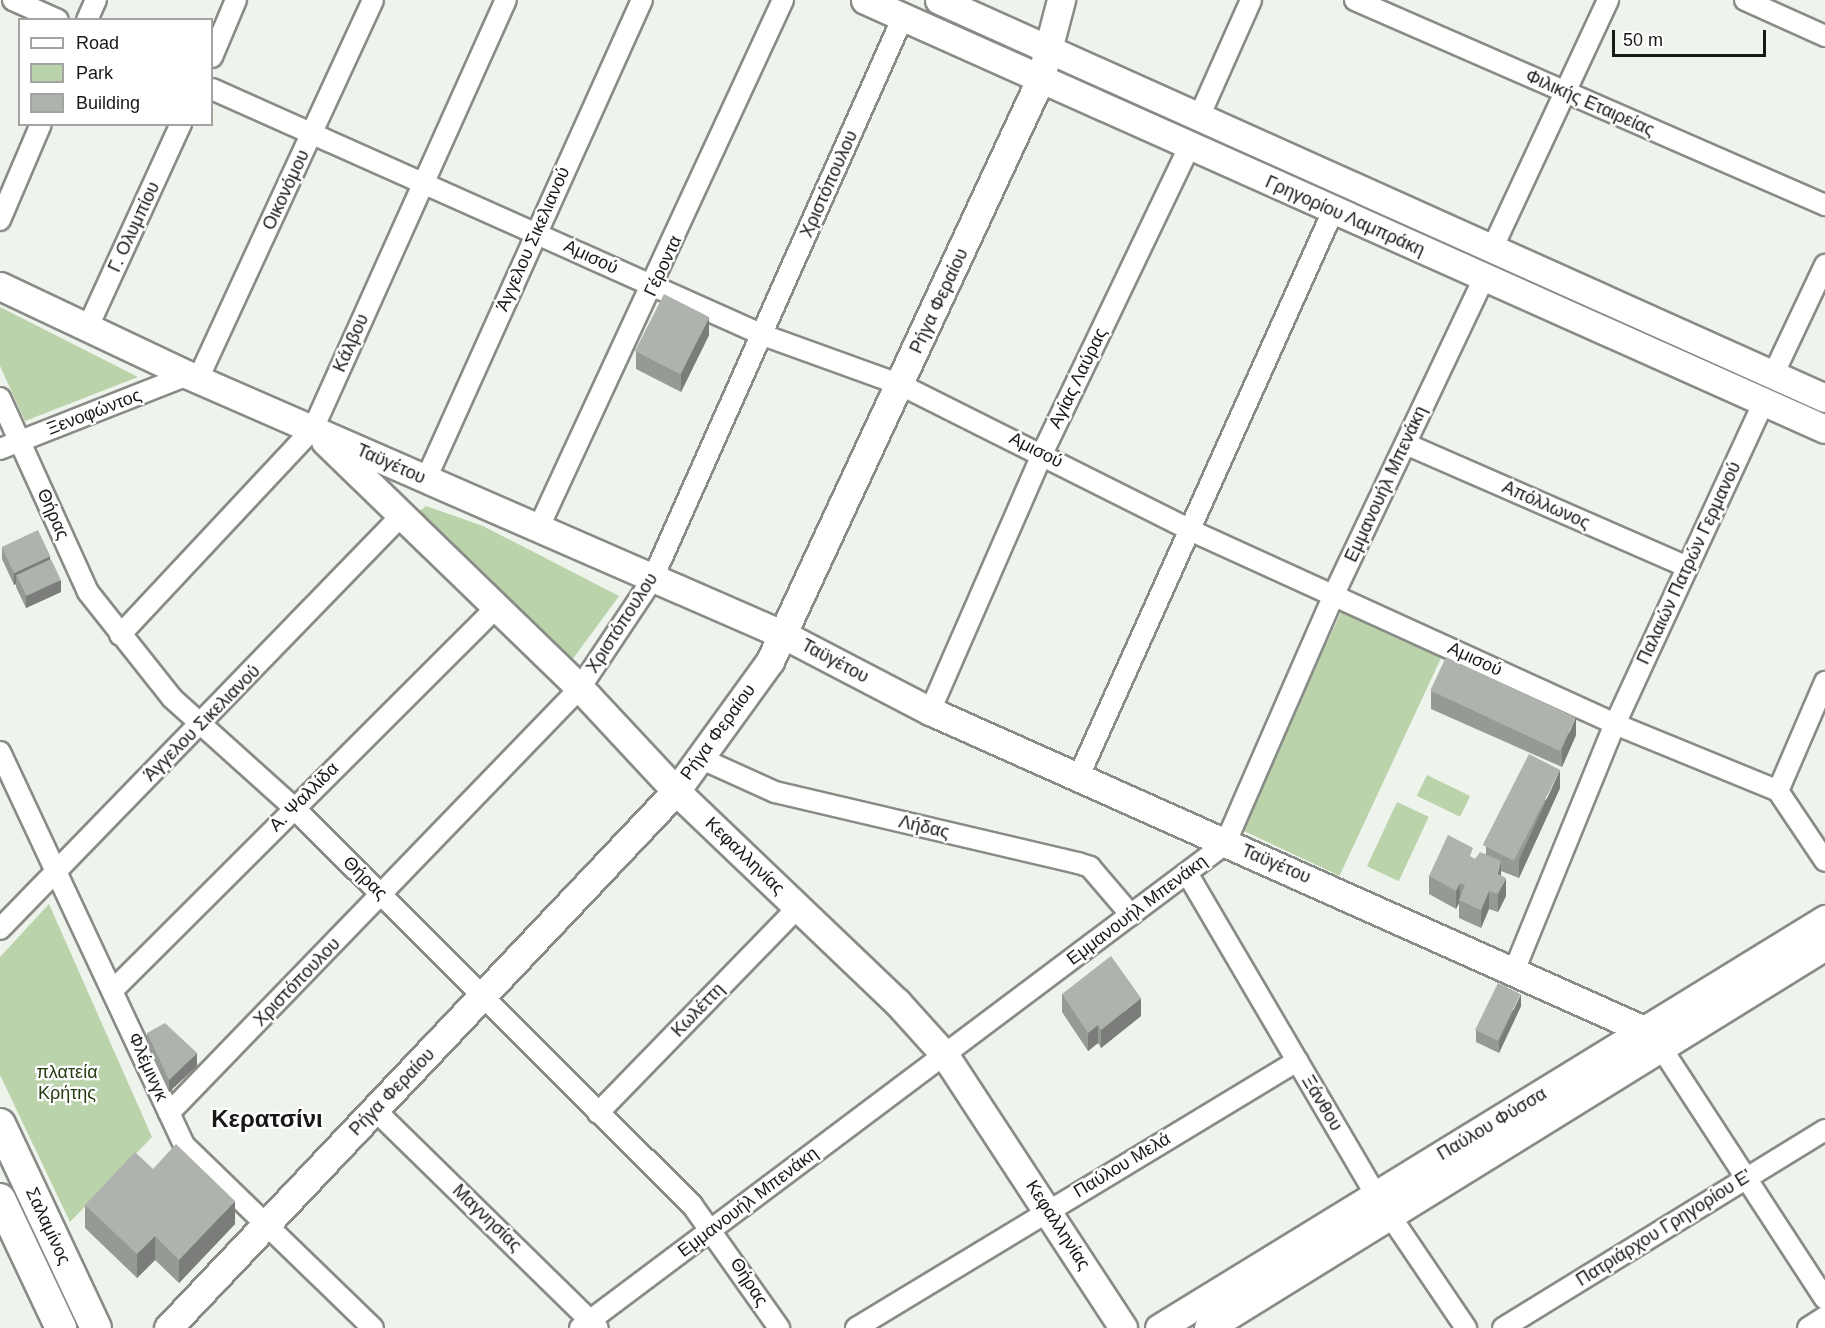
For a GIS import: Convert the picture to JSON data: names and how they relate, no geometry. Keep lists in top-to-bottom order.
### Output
{
  "streets": {
    "main road": ["Σαλαμίνος"],
    "street": [
      "Φιλικής Εταιρείας",
      "Χριστόπουλου",
      "Οικονόμου",
      "Γρηγορίου Λαμπράκη",
      "Γ. Ολυμπίου",
      "Άγγελου Σικελιανού",
      "Αμισού",
      "Γέροντα",
      "Ρήγα Φεραίου",
      "Κάλβου",
      "Αγίας Λαύρας",
      "Ξενοφώντος",
      "Ταϋγέτου",
      "Εμμανουήλ Μπενάκη",
      "Απόλλωνος",
      "Θήρας",
      "Παλαιών Πατρών Γερμανού",
      "Α. Ψαλλίδα",
      "Λήδας",
      "Κεφαλληνίας",
      "Κωλέττη",
      "Φλέμινγκ",
      "Ξάνθου",
      "Παύλου Φύσσα",
      "Παύλου Μελά",
      "Μαγνησίας",
      "Πατριάρχου Γρηγορίου Ε'"
    ]
  },
  "crossings": [
    ["Χριστόπουλου", "Γρηγορίου Λαμπράκη"],
    ["Χριστόπουλου", "Αμισού"],
    ["Χριστόπουλου", "Ταϋγέτου"],
    ["Χριστόπουλου", "Θήρας"],
    ["Χριστόπουλου", "Κεφαλληνίας"],
    ["Χριστόπουλου", "Φλέμινγκ"],
    ["Οικονόμου", "Αμισού"],
    ["Οικονόμου", "Ξενοφώντος"],
    ["Οικονόμου", "Ταϋγέτου"],
    ["Γρηγορίου Λαμπράκη", "Ρήγα Φεραίου"],
    ["Γρηγορίου Λαμπράκη", "Αγίας Λαύρας"],
    ["Γρηγορίου Λαμπράκη", "Εμμανουήλ Μπενάκη"],
    ["Γρηγορίου Λαμπράκη", "Παλαιών Πατρών Γερμανού"],
    ["Γ. Ολυμπίου", "Ταϋγέτου"],
    ["Άγγελου Σικελιανού", "Αμισού"],
    ["Άγγελου Σικελιανού", "Ταϋγέτου"],
    ["Άγγελου Σικελιανού", "Θήρας"],
    ["Άγγελου Σικελιανού", "Κεφαλληνίας"],
    ["Άγγελου Σικελιανού", "Φλέμινγκ"],
    ["Αμισού", "Γέροντα"],
    ["Αμισού", "Ρήγα Φεραίου"],
    ["Αμισού", "Κάλβου"],
    ["Αμισού", "Αγίας Λαύρας"],
    ["Αμισού", "Εμμανουήλ Μπενάκη"],
    ["Αμισού", "Παλαιών Πατρών Γερμανού"],
    ["Γέροντα", "Ταϋγέτου"],
    ["Ρήγα Φεραίου", "Ταϋγέτου"],
    ["Ρήγα Φεραίου", "Θήρας"],
    ["Ρήγα Φεραίου", "Λήδας"],
    ["Ρήγα Φεραίου", "Κεφαλληνίας"],
    ["Ρήγα Φεραίου", "Φλέμινγκ"],
    ["Ρήγα Φεραίου", "Μαγνησίας"],
    ["Κάλβου", "Ταϋγέτου"],
    ["Κάλβου", "Θήρας"],
    ["Κάλβου", "Κεφαλληνίας"],
    ["Αγίας Λαύρας", "Ταϋγέτου"],
    ["Ξενοφώντος", "Ταϋγέτου"],
    ["Ξενοφώντος", "Θήρας"],
    ["Ταϋγέτου", "Εμμανουήλ Μπενάκη"],
    ["Ταϋγέτου", "Παλαιών Πατρών Γερμανού"],
    ["Ταϋγέτου", "Κεφαλληνίας"],
    ["Ταϋγέτου", "Παύλου Φύσσα"],
    ["Εμμανουήλ Μπενάκη", "Απόλλωνος"],
    ["Εμμανουήλ Μπενάκη", "Θήρας"],
    ["Εμμανουήλ Μπενάκη", "Λήδας"],
    ["Εμμανουήλ Μπενάκη", "Κεφαλληνίας"],
    ["Εμμανουήλ Μπενάκη", "Ξάνθου"],
    ["Εμμανουήλ Μπενάκη", "Μαγνησίας"],
    ["Απόλλωνος", "Παλαιών Πατρών Γερμανού"],
    ["Θήρας", "Α. Ψαλλίδα"],
    ["Θήρας", "Κωλέττη"],
    ["Α. Ψαλλίδα", "Κεφαλληνίας"],
    ["Α. Ψαλλίδα", "Φλέμινγκ"],
    ["Κεφαλληνίας", "Κωλέττη"],
    ["Κεφαλληνίας", "Παύλου Μελά"],
    ["Ξάνθου", "Παύλου Φύσσα"],
    ["Ξάνθου", "Παύλου Μελά"]
  ],
  "districts": ["Κερατσίνι"],
  "parks": ["πλατεία Κρήτης"],
  "legend": ["Road", "Park", "Building"],
  "scale_bar": "50 m"
}
